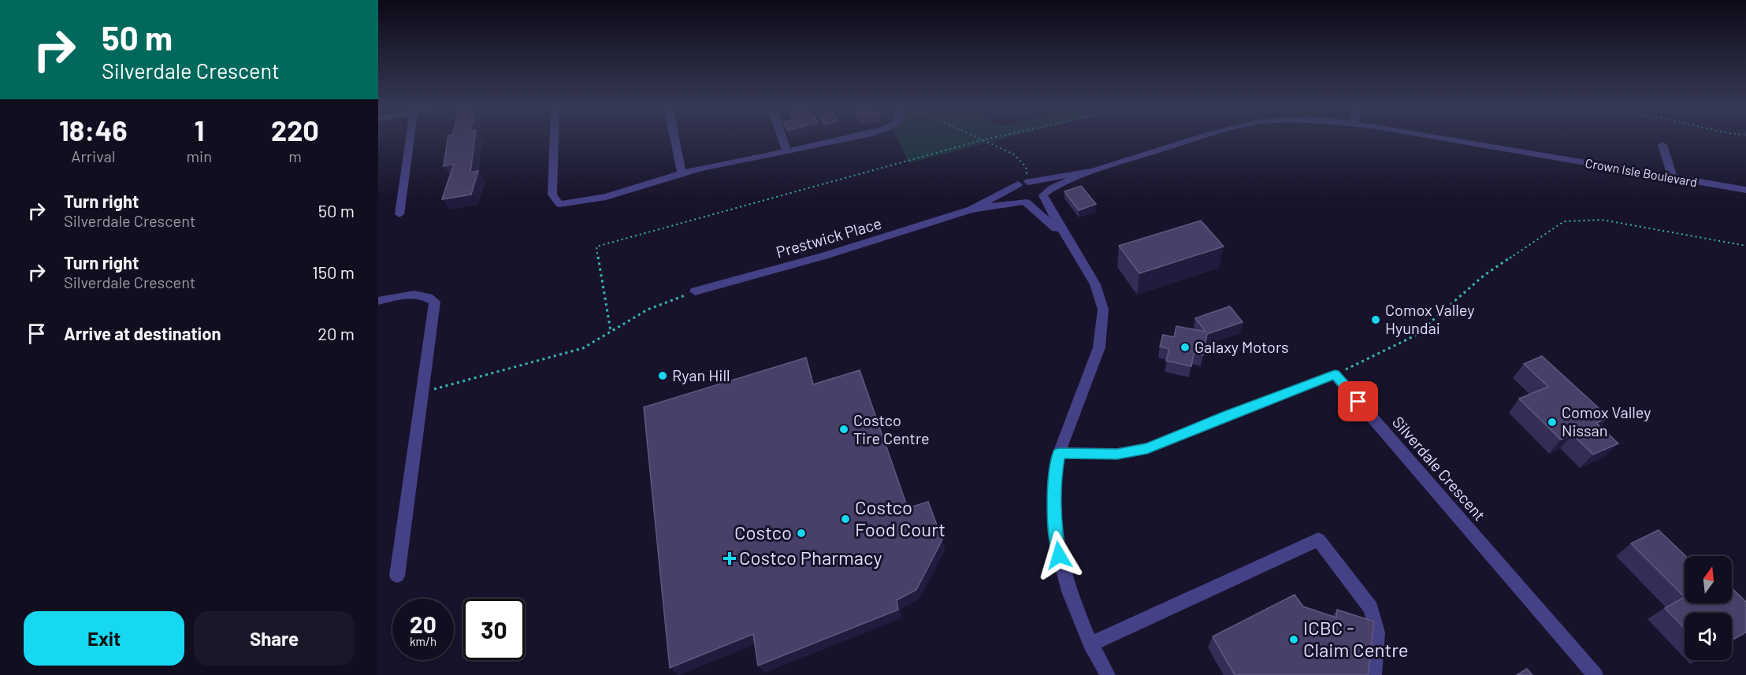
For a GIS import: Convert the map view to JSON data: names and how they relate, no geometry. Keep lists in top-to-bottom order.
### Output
{
  "streets": {
    "street": ["Crown Isle Boulevard", "Prestwick Place", "Silverdale Crescent"]
  },
  "crossings": [
    ["Crown Isle Boulevard", "Prestwick Place"]
  ],
  "places": {
    "other": [
      "Comox Valley Hyundai",
      "Galaxy Motors",
      "Ryan Hill",
      "Comox Valley Nissan",
      "Costco Tire Centre",
      "Costco Food Court",
      "Costco",
      "ICBC - Claim Centre"
    ],
    "health": ["Costco Pharmacy"]
  },
  "north": "top",
  "page": {
    "turn": ["50 m", "Silverdale Crescent"],
    "eta": [
      "18:46",
      "Arrival",
      "1",
      "min",
      "220",
      "m"
    ],
    "list": [
      {
        "name": "Turn right",
        "note": "Silverdale Crescent",
        "value": "50 m"
      },
      {
        "name": "Turn right",
        "note": "Silverdale Crescent",
        "value": "150 m"
      },
      {
        "name": "Arrive at destination",
        "value": "20 m"
      }
    ],
    "speed": "20 km/h",
    "limit": "30",
    "buttons": ["Exit", "Share"]
  }
}
